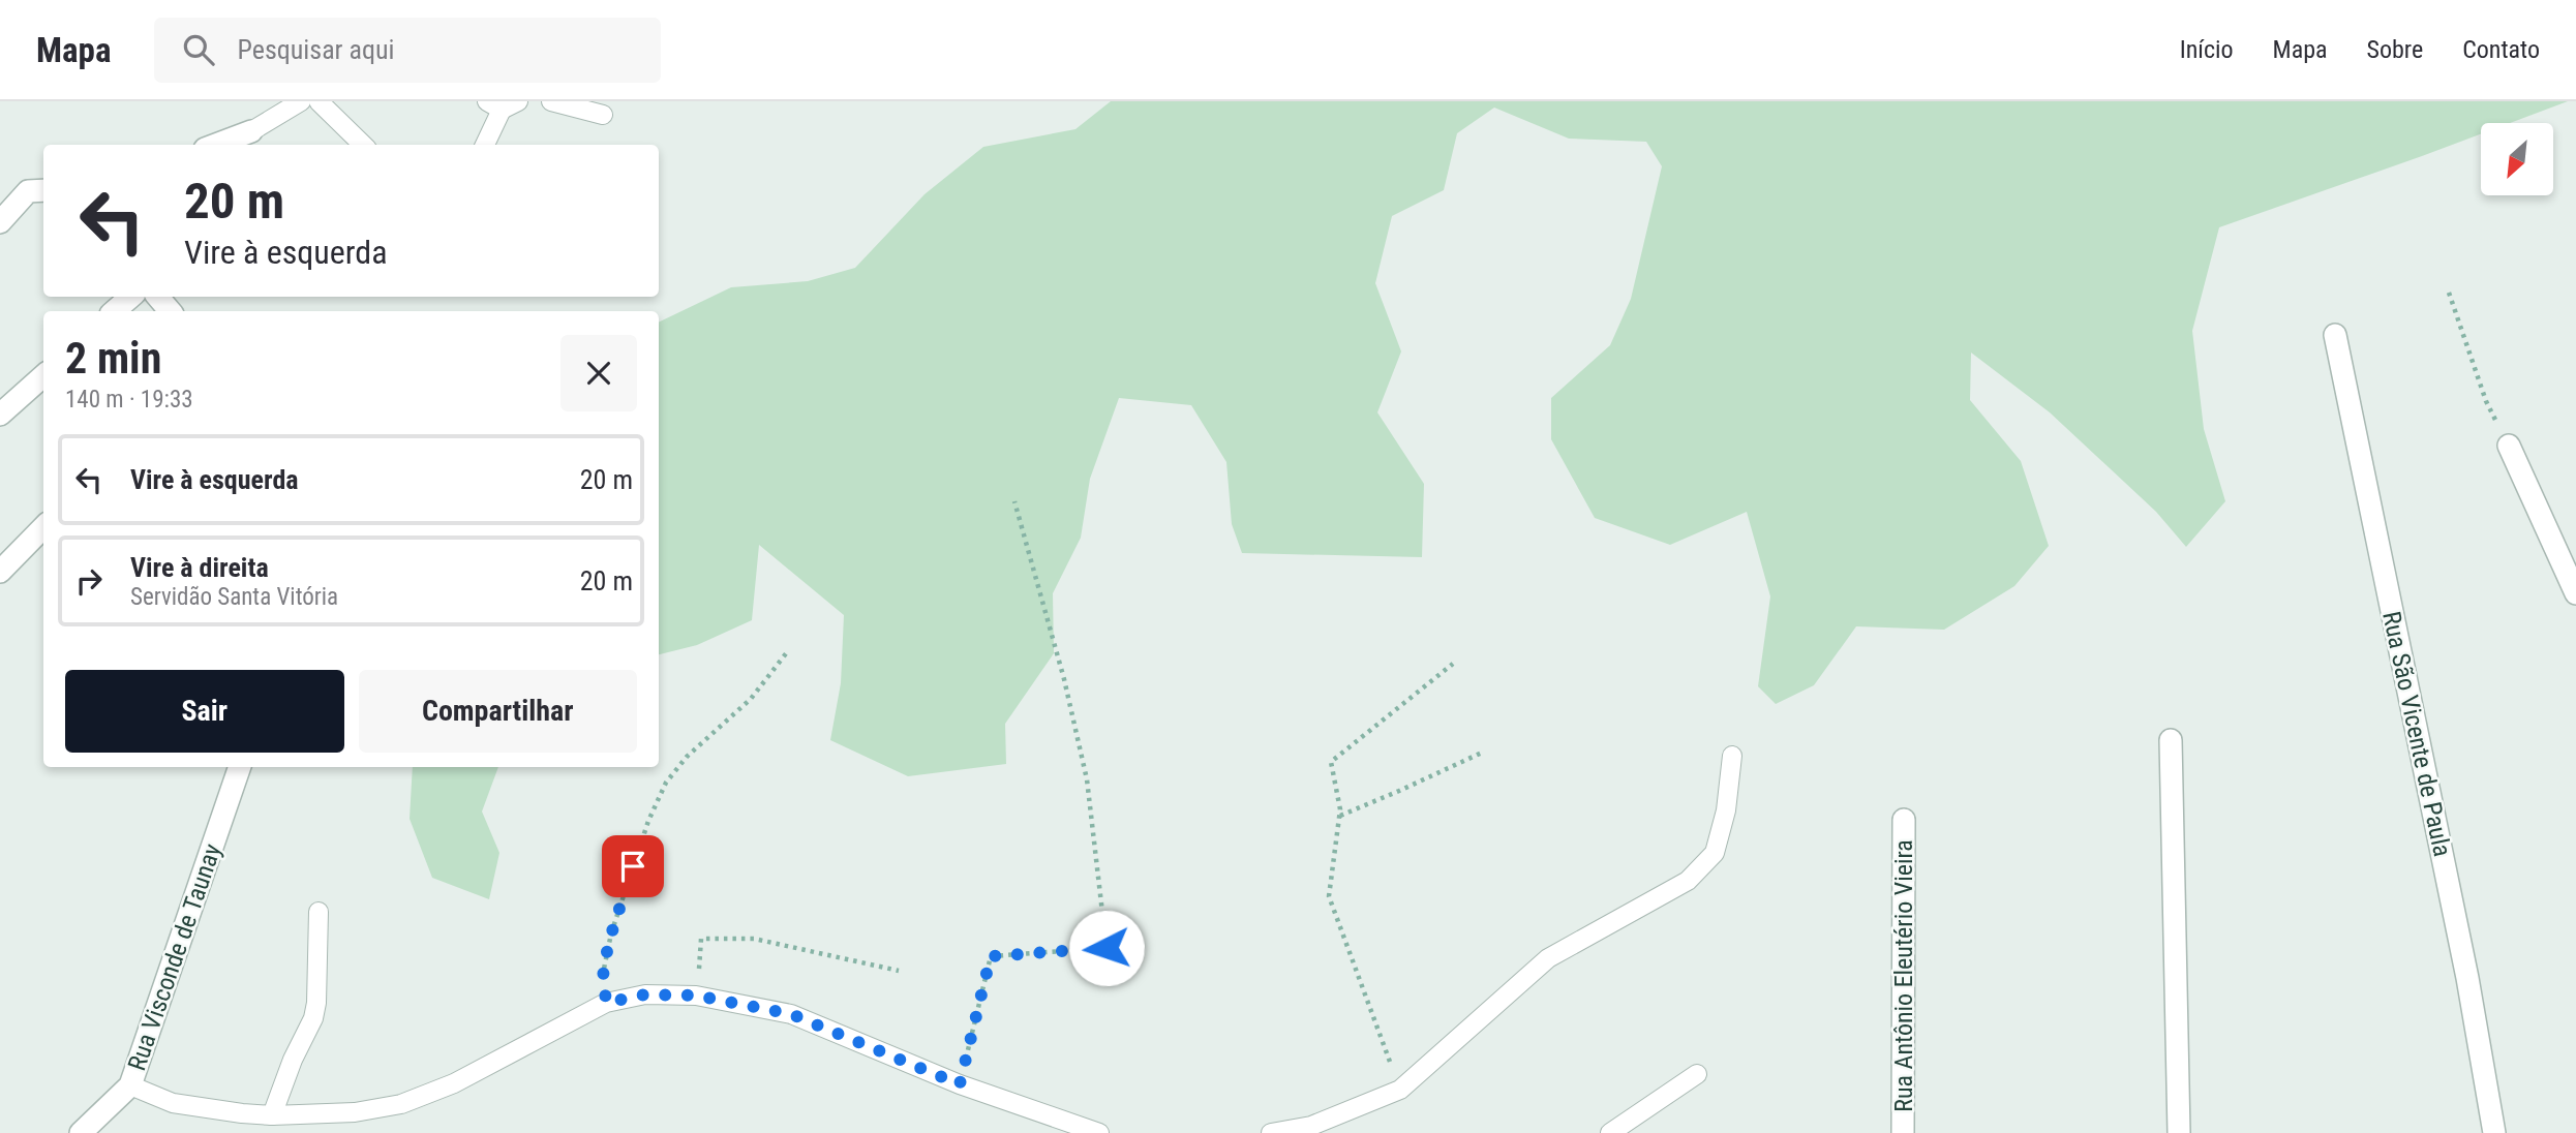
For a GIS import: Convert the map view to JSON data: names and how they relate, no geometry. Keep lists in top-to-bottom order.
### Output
{
  "streets": {
    "street": ["Rua São Vicente de Paula", "Rua Visconde de Taunay", "Rua Antônio Eleutério Vieira"]
  },
  "north": "bottom left",
  "page": {
    "header": "Mapa",
    "search": "Pesquisar aqui",
    "nav": [
      "Início",
      "Mapa",
      "Sobre",
      "Contato"
    ],
    "turn": ["20 m", "Vire à esquerda"],
    "heading": ["2 min", "140 m · 19:33"],
    "list": [
      {
        "name": "Vire à esquerda",
        "value": "20 m"
      },
      {
        "name": "Vire à direita",
        "note": "Servidão Santa Vitória",
        "value": "20 m"
      }
    ],
    "buttons": ["Sair", "Compartilhar"]
  }
}
